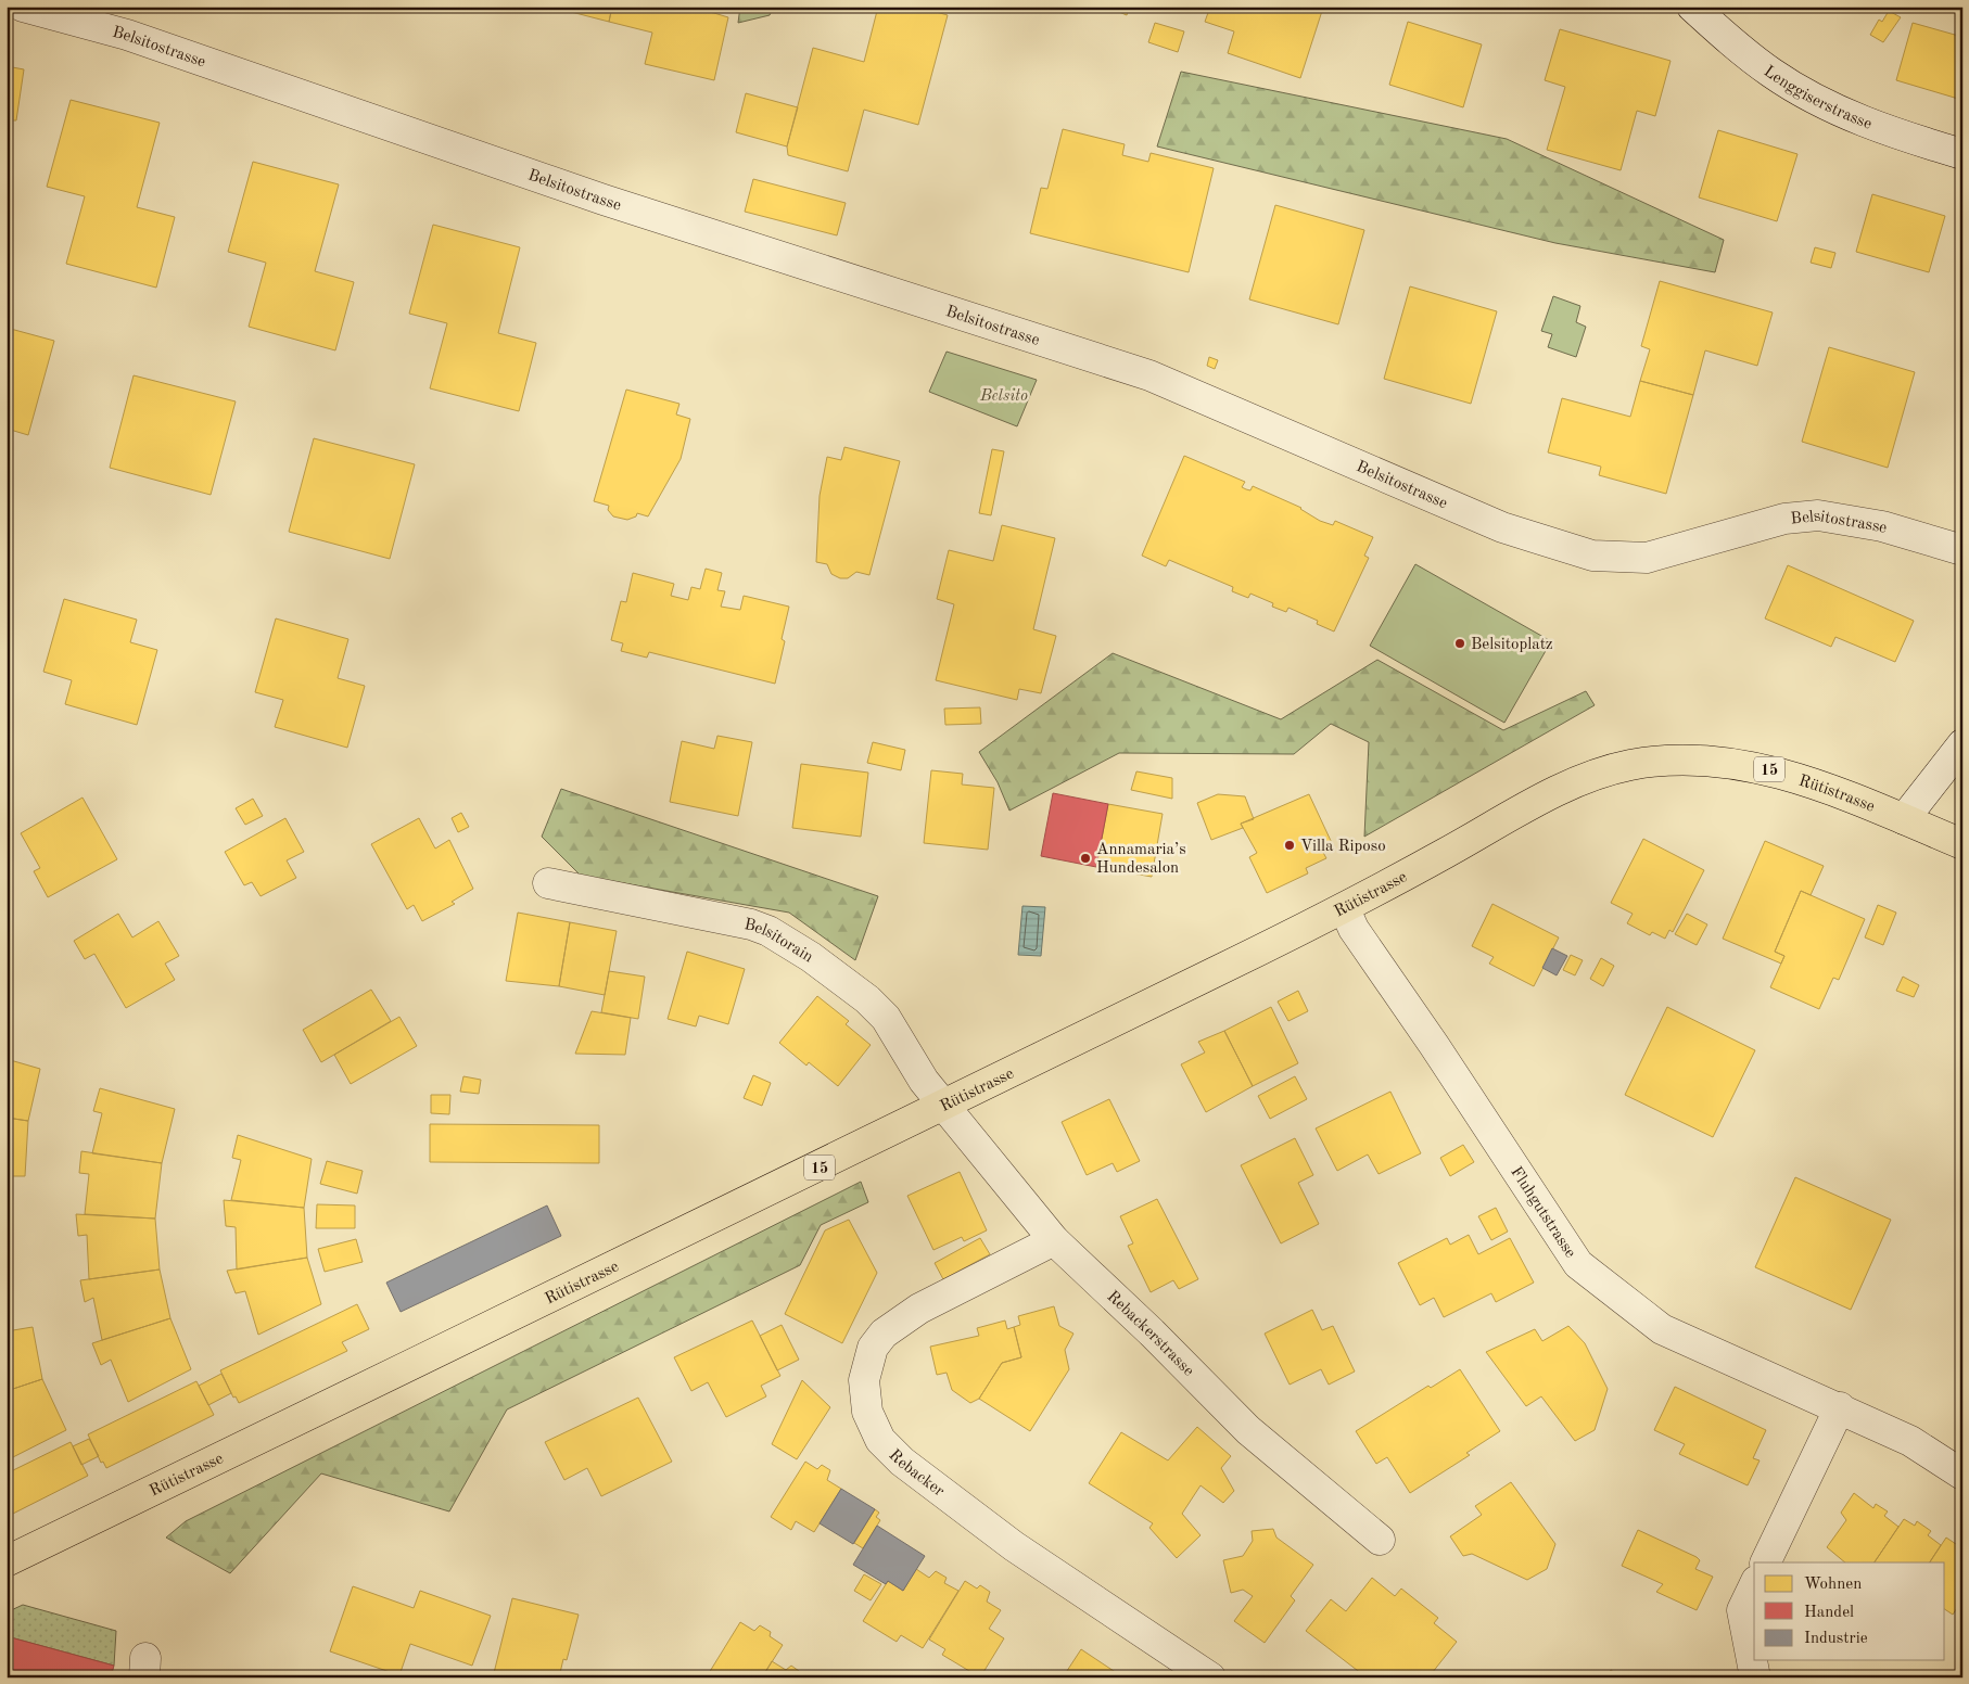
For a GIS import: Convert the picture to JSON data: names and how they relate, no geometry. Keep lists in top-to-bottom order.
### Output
{
  "streets": {
    "main road": ["15", "Rütistrasse"],
    "street": [
      "Belsitostrasse",
      "Lenggiserstrasse",
      "Belsitorain",
      "Fluhgutstrasse",
      "Rebackerstrasse",
      "Rebacker"
    ]
  },
  "crossings": [
    ["Rütistrasse", "Belsitorain"],
    ["Rütistrasse", "Fluhgutstrasse"],
    ["Rütistrasse", "Rebackerstrasse"],
    ["Belsitorain", "Rebackerstrasse"],
    ["Rebackerstrasse", "Rebacker"]
  ],
  "parks": ["Belsito"],
  "places": ["Belsitoplatz", "Villa Riposo", "Annamaria’s Hundesalon"],
  "legend": ["Wohnen", "Handel", "Industrie"]
}
